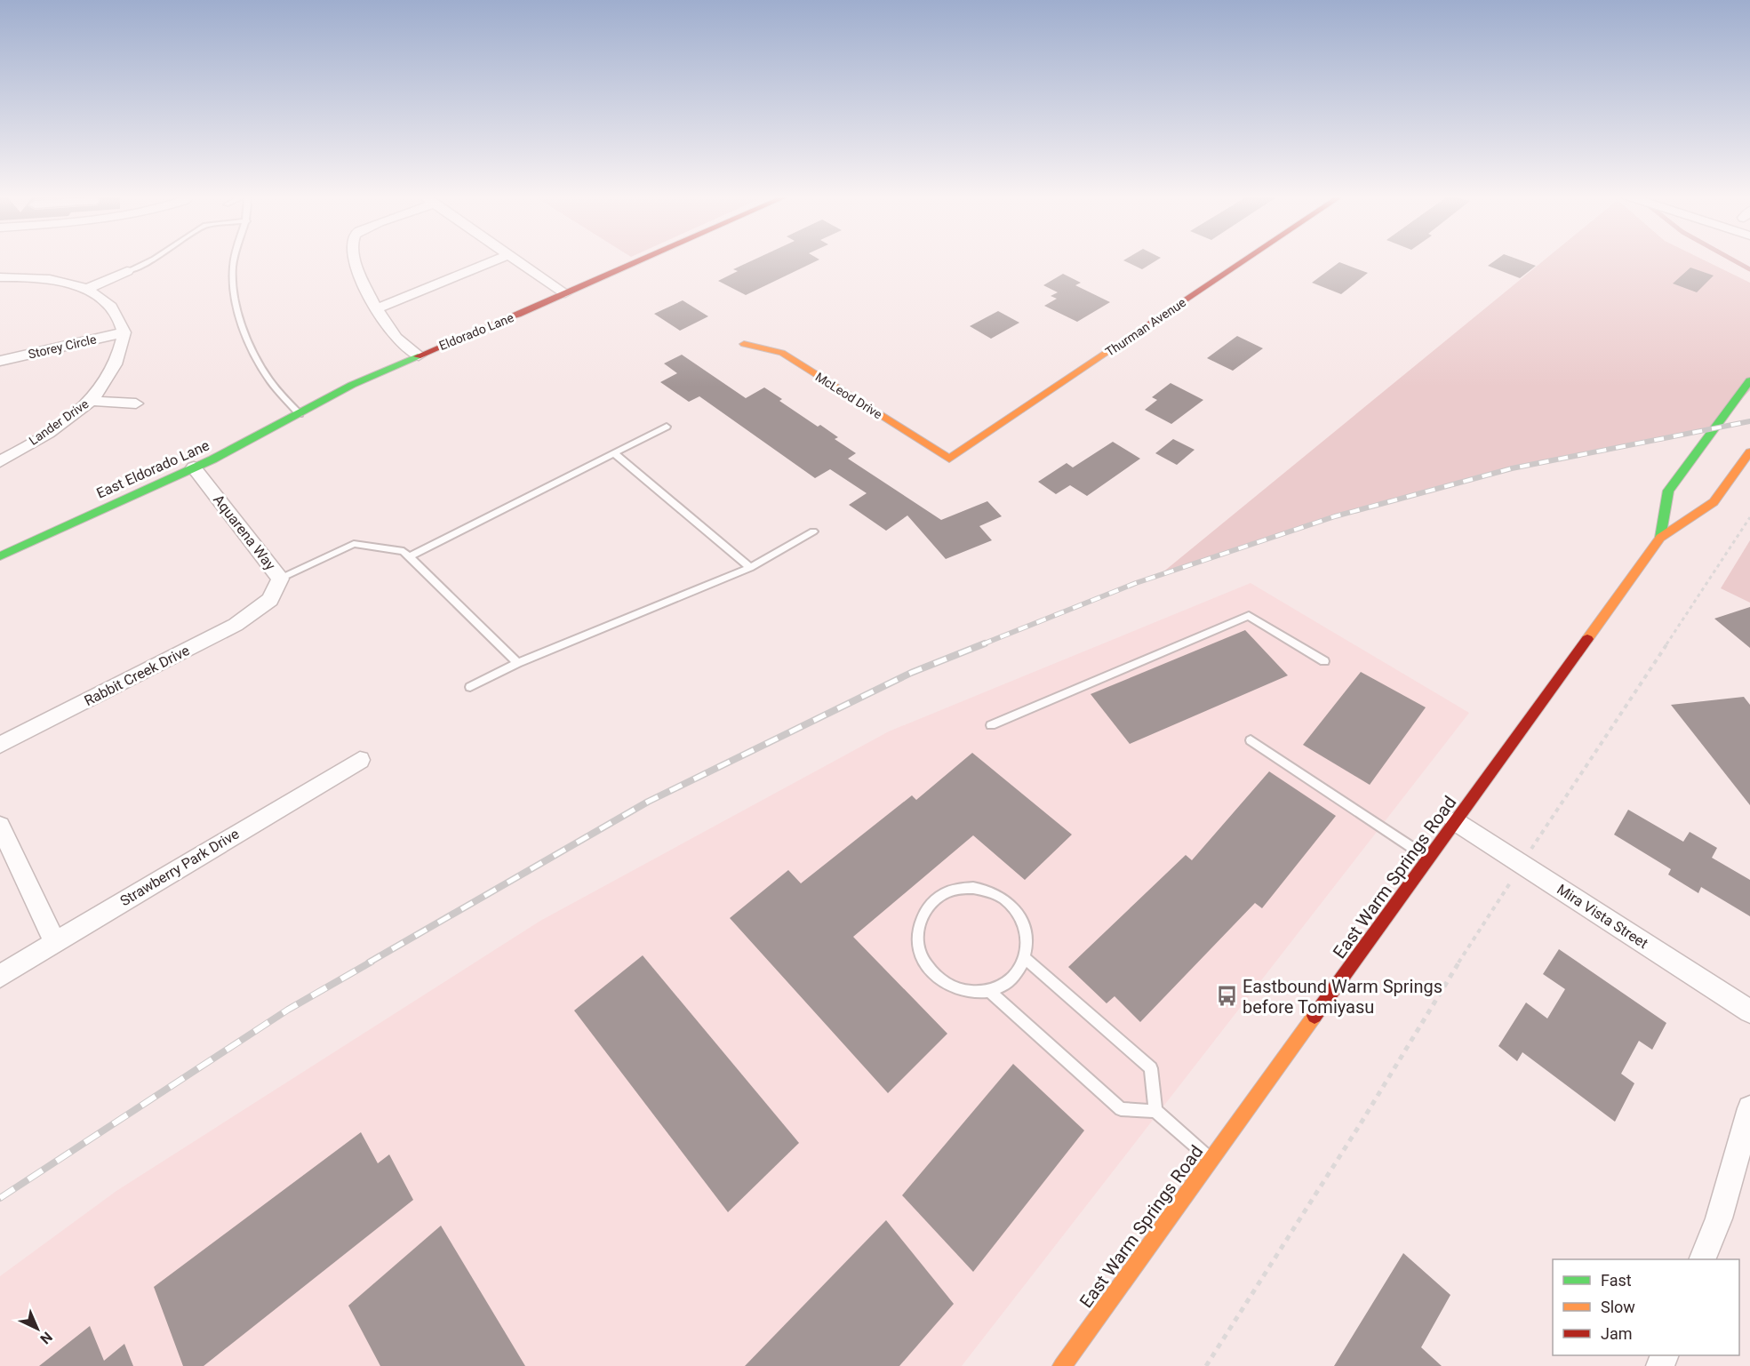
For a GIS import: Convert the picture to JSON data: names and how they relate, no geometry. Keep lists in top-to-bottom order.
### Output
{
  "streets": {
    "street": [
      "Thurman Avenue",
      "Eldorado Lane",
      "Storey Circle",
      "McLeod Drive",
      "Lander Drive",
      "East Eldorado Lane",
      "Aquarena Way",
      "Rabbit Creek Drive",
      "Strawberry Park Drive",
      "East Warm Springs Road",
      "Mira Vista Street"
    ]
  },
  "crossings": [
    ["Thurman Avenue", "McLeod Drive"],
    ["Eldorado Lane", "East Eldorado Lane"],
    ["Storey Circle", "Lander Drive"],
    ["East Eldorado Lane", "Aquarena Way"],
    ["Aquarena Way", "Rabbit Creek Drive"],
    ["East Warm Springs Road", "Mira Vista Street"]
  ],
  "places": {
    "bus stop": ["Eastbound Warm Springs before Tomiyasu"]
  },
  "legend": ["Fast", "Slow", "Jam"],
  "north": "bottom right"
}
